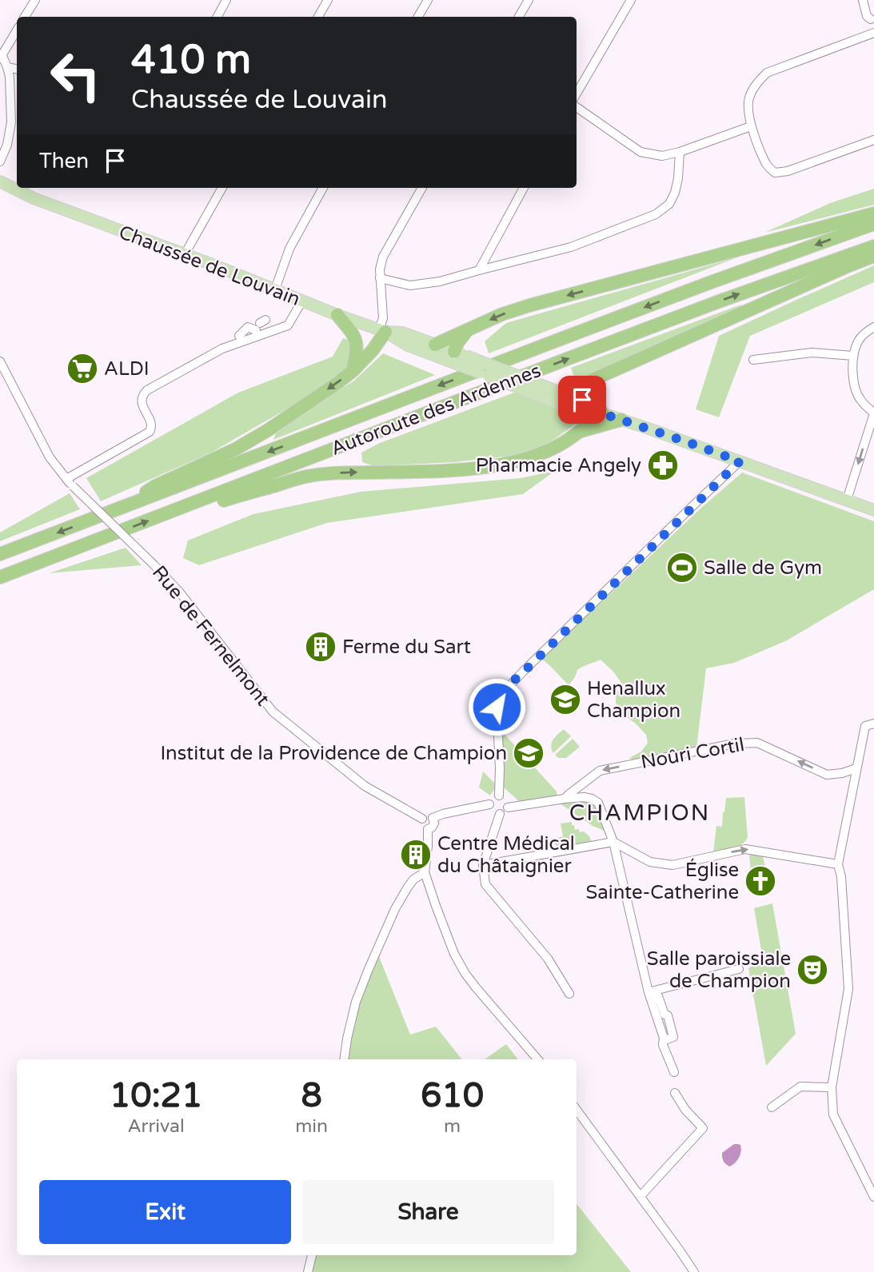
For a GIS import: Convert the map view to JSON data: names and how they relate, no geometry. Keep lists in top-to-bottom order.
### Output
{
  "streets": {
    "highway": ["Autoroute des Ardennes"],
    "main road": ["Chaussée de Louvain"],
    "street": ["Rue de Fernelmont", "Noûri Cortil"]
  },
  "one_way": ["Noûri Cortil"],
  "districts": ["CHAMPION"],
  "places": {
    "supermarket": ["ALDI"],
    "pharmacy": ["Pharmacie Angely"],
    "sports": ["Salle de Gym"],
    "building": ["Ferme du Sart", "Centre Médical du Châtaignier"],
    "school or university": ["Henallux Champion", "Institut de la Providence de Champion"],
    "church": ["Église Sainte-Catherine"],
    "theatre": ["Salle paroissiale de Champion"]
  },
  "page": {
    "turn": ["410 m", "Chaussée de Louvain"],
    "then": "Then",
    "eta": [
      "10:21",
      "Arrival",
      "8",
      "min",
      "610",
      "m"
    ],
    "buttons": ["Exit", "Share"]
  }
}
